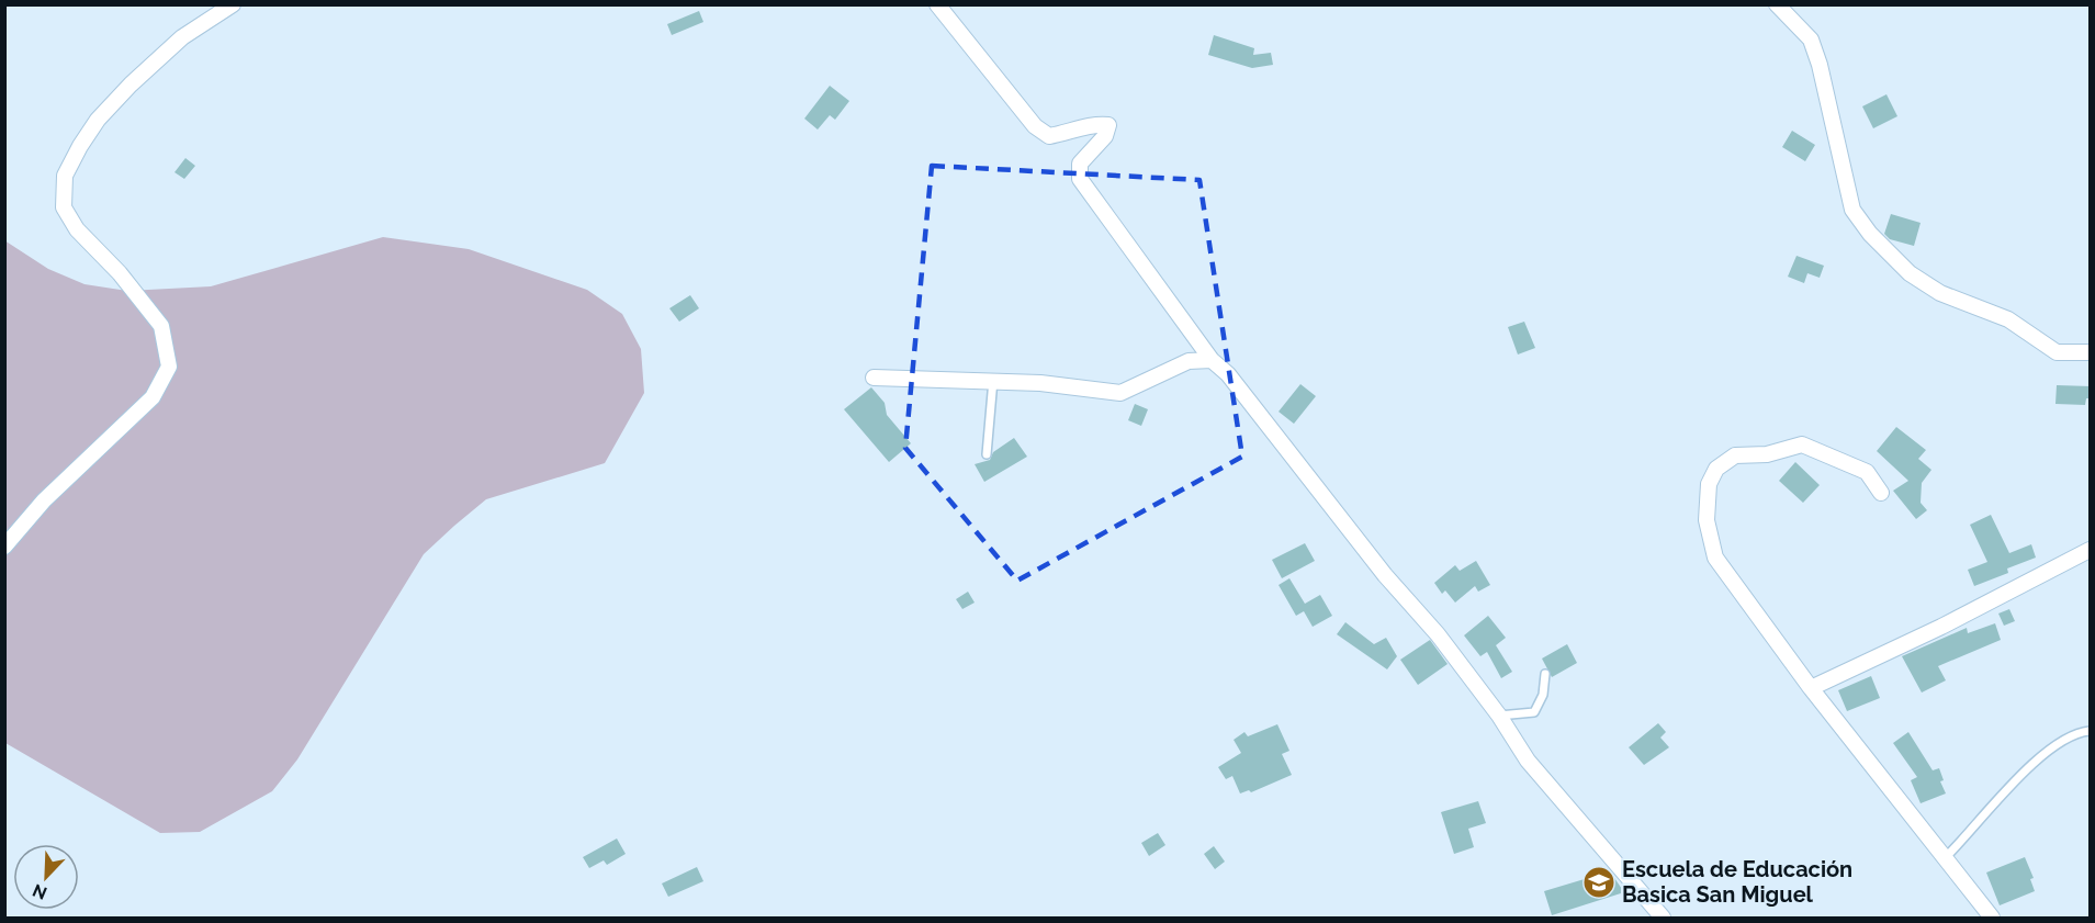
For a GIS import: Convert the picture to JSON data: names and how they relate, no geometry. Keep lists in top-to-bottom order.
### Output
{
  "places": {
    "school or university": ["Escuela de Educación Basica San Miguel"]
  },
  "north": "bottom left"
}
